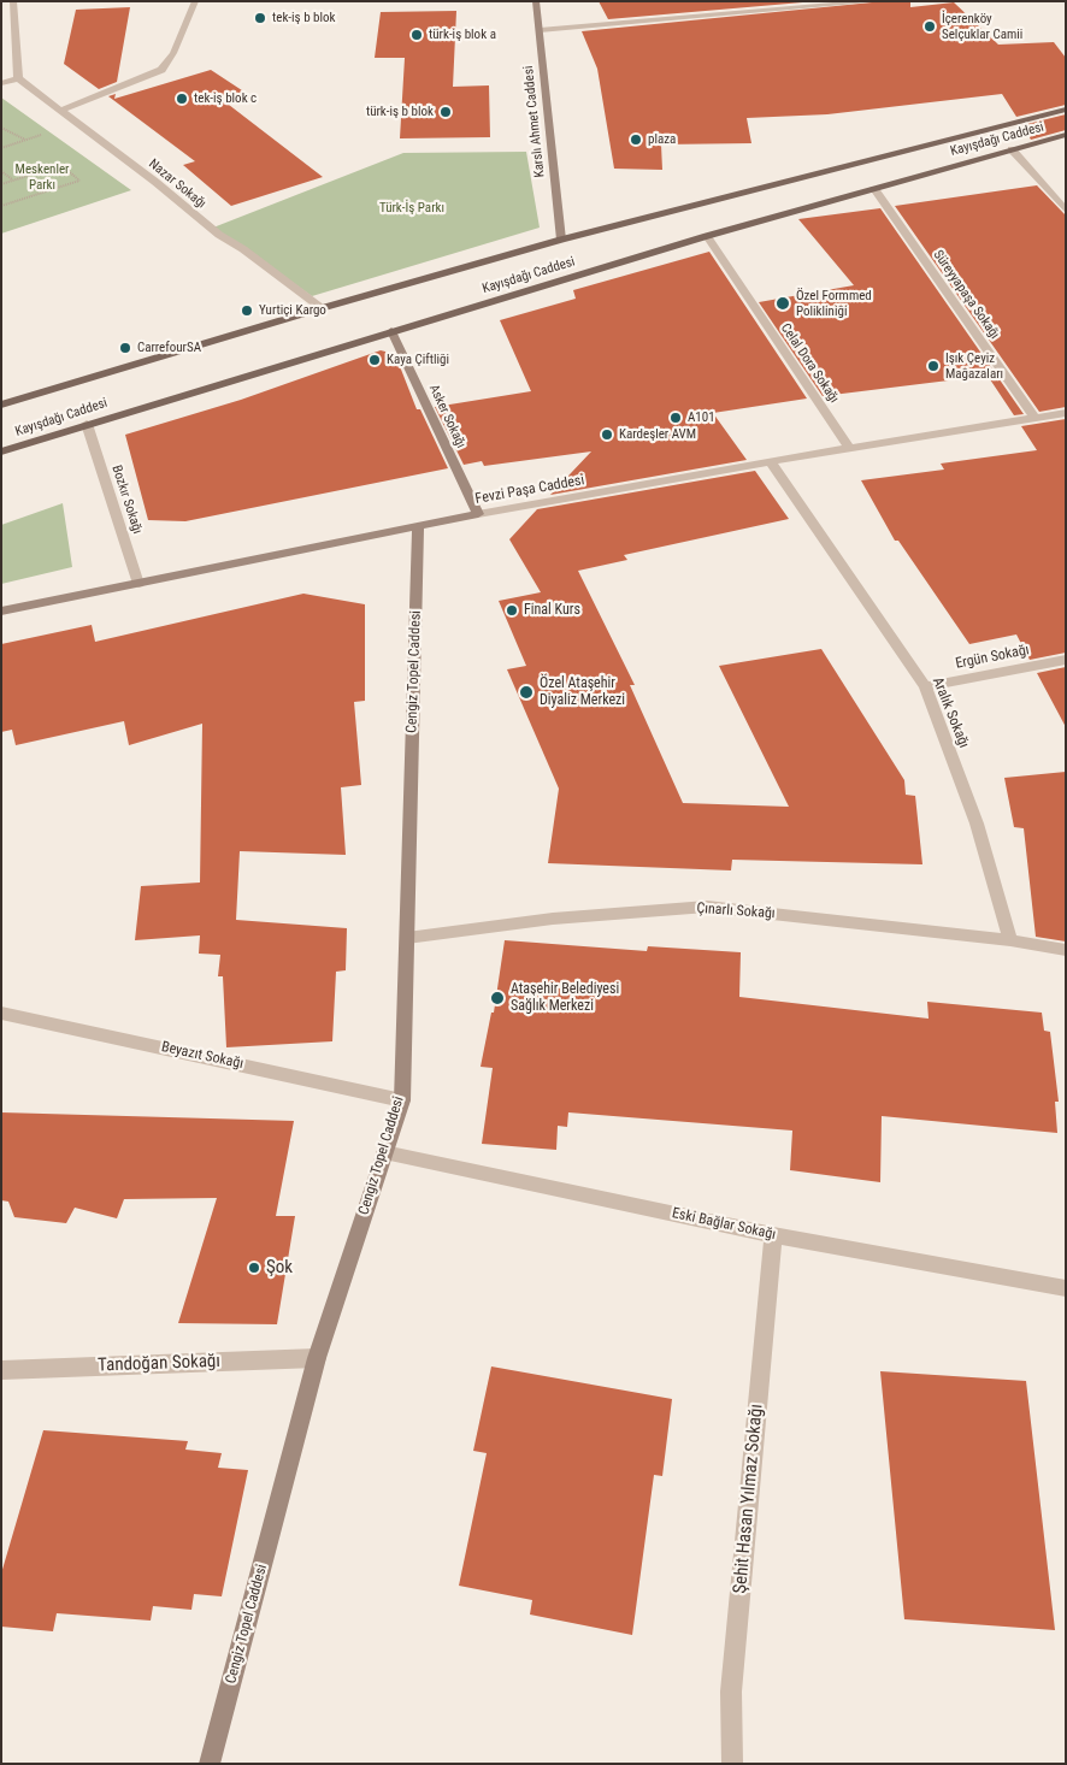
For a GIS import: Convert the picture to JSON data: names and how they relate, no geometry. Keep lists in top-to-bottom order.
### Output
{
  "streets": {
    "main road": ["Kayışdağı Caddesi"],
    "street": [
      "Karslı Ahmet Caddesi",
      "Nazar Sokağı",
      "Süreyyapaşa Sokağı",
      "Celal Dora Sokağı",
      "Asker Sokağı",
      "Fevzi Paşa Caddesi",
      "Bozkır Sokağı",
      "Ergün Sokağı",
      "Cengiz Topel Caddesi",
      "Aralık Sokağı",
      "Çınarlı Sokağı",
      "Beyazıt Sokağı",
      "Eski Bağlar Sokağı",
      "Tandoğan Sokağı",
      "Şehit Hasan Yılmaz Sokağı"
    ]
  },
  "crossings": [
    ["Karslı Ahmet Caddesi", "Kayışdağı Caddesi"],
    ["Kayışdağı Caddesi", "Nazar Sokağı"],
    ["Kayışdağı Caddesi", "Süreyyapaşa Sokağı"],
    ["Kayışdağı Caddesi", "Celal Dora Sokağı"],
    ["Kayışdağı Caddesi", "Asker Sokağı"],
    ["Kayışdağı Caddesi", "Bozkır Sokağı"],
    ["Süreyyapaşa Sokağı", "Fevzi Paşa Caddesi"],
    ["Celal Dora Sokağı", "Fevzi Paşa Caddesi"],
    ["Asker Sokağı", "Fevzi Paşa Caddesi"],
    ["Fevzi Paşa Caddesi", "Bozkır Sokağı"],
    ["Fevzi Paşa Caddesi", "Cengiz Topel Caddesi"],
    ["Fevzi Paşa Caddesi", "Aralık Sokağı"],
    ["Ergün Sokağı", "Aralık Sokağı"],
    ["Cengiz Topel Caddesi", "Çınarlı Sokağı"],
    ["Cengiz Topel Caddesi", "Beyazıt Sokağı"],
    ["Cengiz Topel Caddesi", "Eski Bağlar Sokağı"],
    ["Cengiz Topel Caddesi", "Tandoğan Sokağı"],
    ["Aralık Sokağı", "Çınarlı Sokağı"],
    ["Eski Bağlar Sokağı", "Şehit Hasan Yılmaz Sokağı"]
  ],
  "parks": ["Meskenler Parkı", "Türk-İş Parkı"],
  "places": [
    "tek-iş b blok",
    "İçerenköy Selçuklar Camii",
    "türk-iş blok a",
    "tek-iş blok c",
    "türk-iş b blok",
    "plaza",
    "Özel Formmed Polikliniği",
    "Yurtiçi Kargo",
    "CarrefourSA",
    "Kaya Çiftliği",
    "Işık Çeyiz Mağazaları",
    "A101",
    "Kardeşler AVM",
    "Final Kurs",
    "Özel Ataşehir Diyaliz Merkezi",
    "Ataşehir Belediyesi Sağlık Merkezi",
    "Şok"
  ]
}
